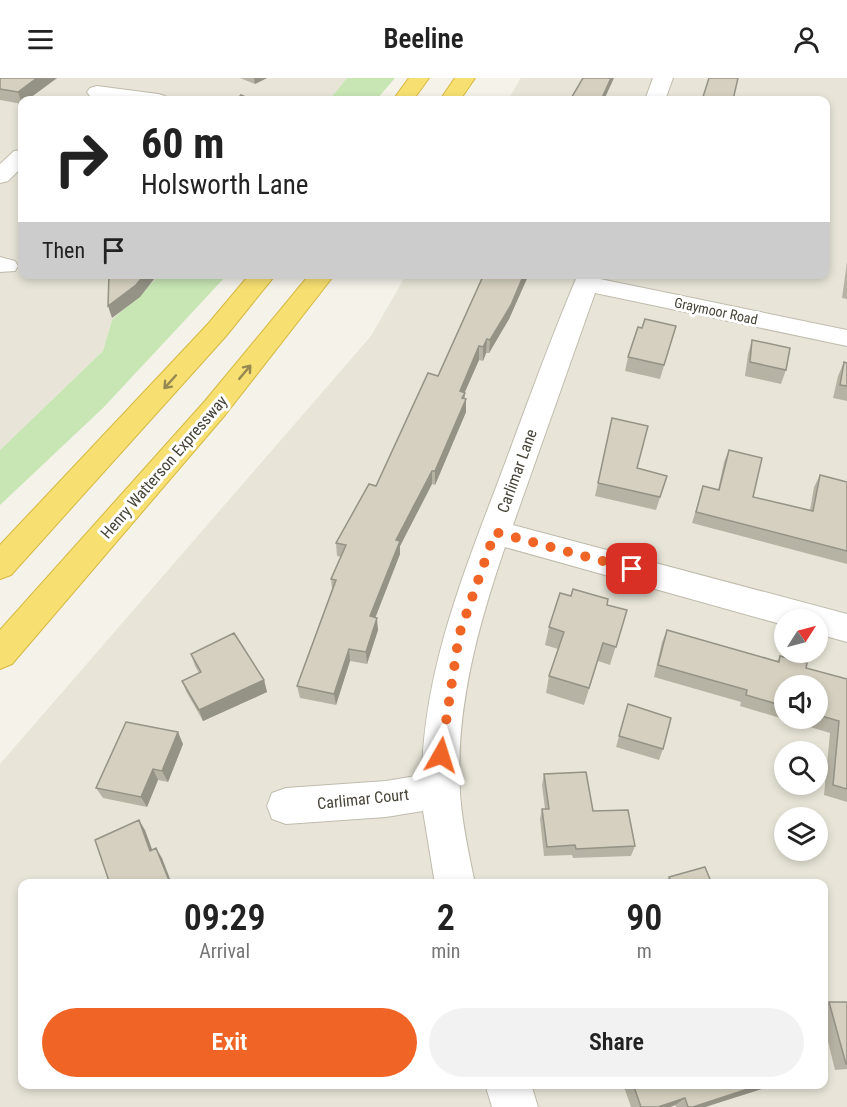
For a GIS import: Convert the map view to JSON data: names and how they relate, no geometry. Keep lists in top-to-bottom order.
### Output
{
  "streets": {
    "highway": ["Henry Watterson Expressway"],
    "street": ["Graymoor Road", "Carlimar Lane", "Carlimar Court"]
  },
  "crossings": [
    ["Graymoor Road", "Carlimar Lane"],
    ["Carlimar Lane", "Carlimar Court"]
  ],
  "north": "top right",
  "page": {
    "header": "Beeline",
    "turn": ["60 m", "Holsworth Lane"],
    "then": "Then",
    "eta": [
      "09:29",
      "Arrival",
      "2",
      "min",
      "90",
      "m"
    ],
    "buttons": ["Exit", "Share"]
  }
}
